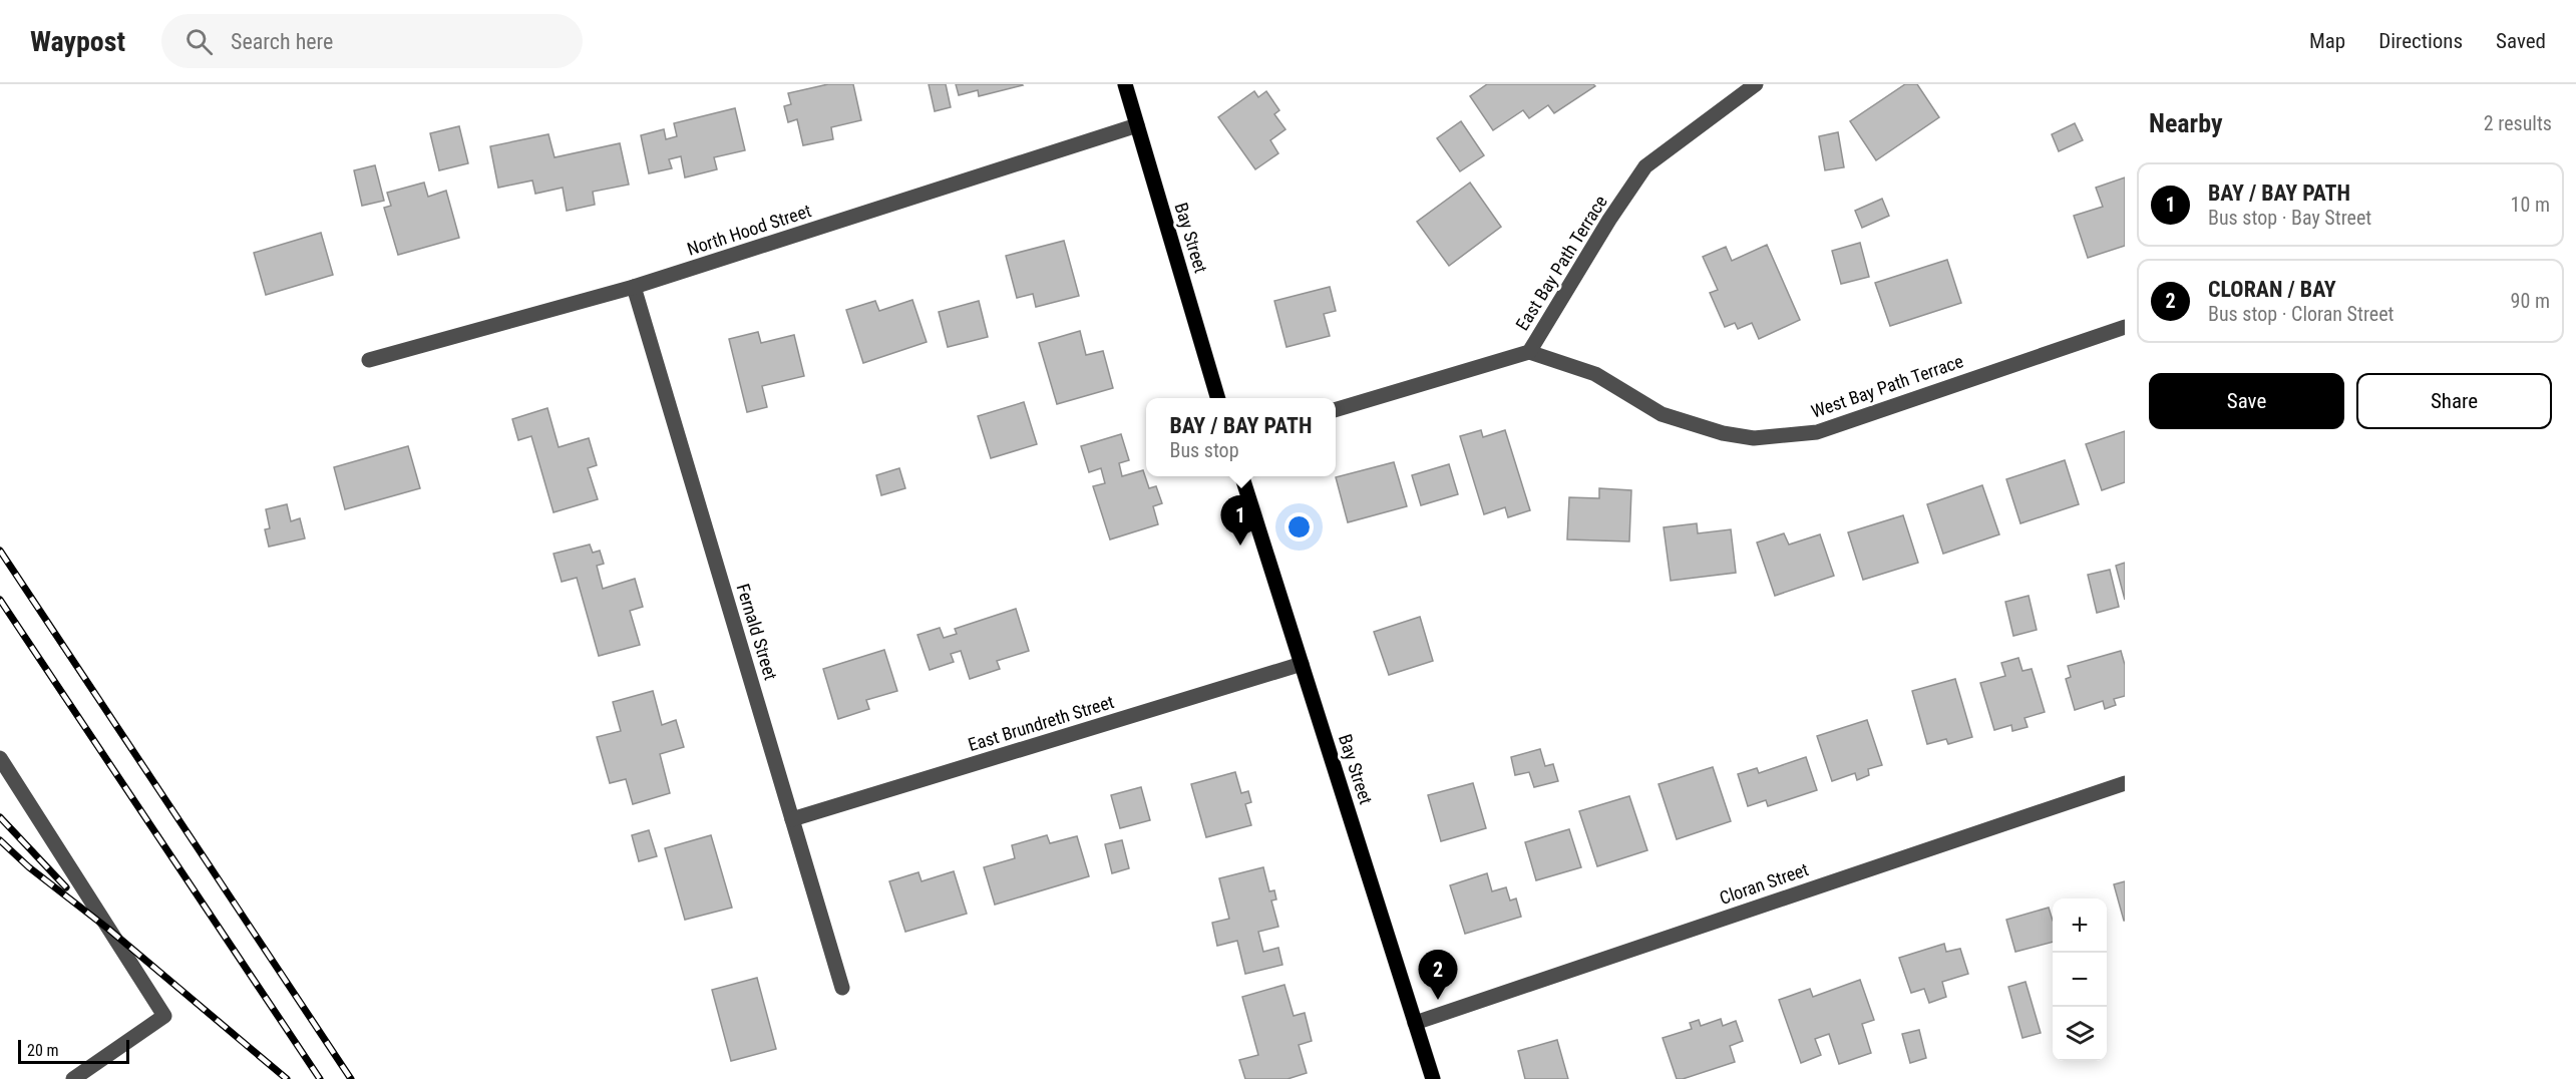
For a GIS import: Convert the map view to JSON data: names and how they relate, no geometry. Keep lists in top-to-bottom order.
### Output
{
  "streets": {
    "main road": ["Bay Street"],
    "street": [
      "North Hood Street",
      "East Bay Path Terrace",
      "West Bay Path Terrace",
      "Fernald Street",
      "East Brundreth Street",
      "Cloran Street"
    ]
  },
  "crossings": [
    ["North Hood Street", "Bay Street"],
    ["North Hood Street", "Fernald Street"],
    ["Bay Street", "East Brundreth Street"],
    ["Bay Street", "Cloran Street"],
    ["East Bay Path Terrace", "West Bay Path Terrace"],
    ["Fernald Street", "East Brundreth Street"]
  ],
  "scale_bar": "20 m",
  "page": {
    "header": "Waypost",
    "search": "Search here",
    "nav": ["Map", "Directions", "Saved"],
    "heading": ["Nearby", "2 results"],
    "list": [
      {
        "mark": "1",
        "name": "BAY / BAY PATH",
        "note": "Bus stop · Bay Street",
        "value": "10 m"
      },
      {
        "mark": "2",
        "name": "CLORAN / BAY",
        "note": "Bus stop · Cloran Street",
        "value": "90 m"
      }
    ],
    "buttons": ["Save", "Share"],
    "popup": ["BAY / BAY PATH", "Bus stop"],
    "pins": ["1", "2"],
    "map_buttons": ["+", "−"],
    "scale": "20 m"
  }
}
